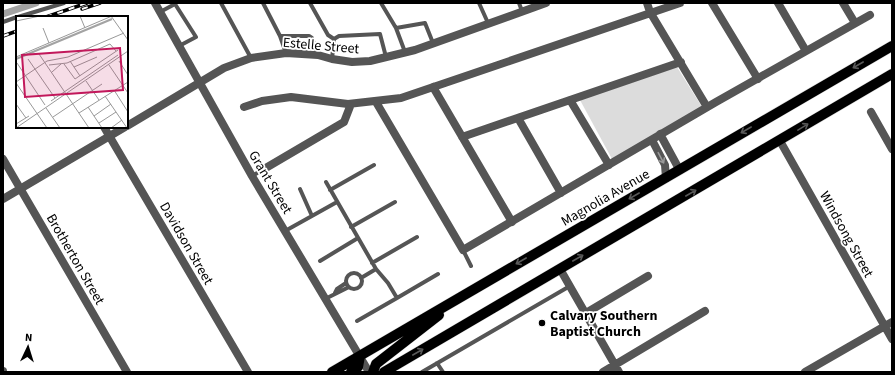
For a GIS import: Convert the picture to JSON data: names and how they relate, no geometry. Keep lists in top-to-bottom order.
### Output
{
  "streets": {
    "main road": ["Magnolia Avenue"],
    "street": [
      "Estelle Street",
      "Grant Street",
      "Windsong Street",
      "Davidson Street",
      "Brotherton Street"
    ]
  },
  "crossings": [
    ["Estelle Street", "Grant Street"],
    ["Estelle Street", "Davidson Street"],
    ["Estelle Street", "Brotherton Street"],
    ["Grant Street", "Magnolia Avenue"]
  ],
  "places": ["Calvary Southern Baptist Church"],
  "north": "top"
}
